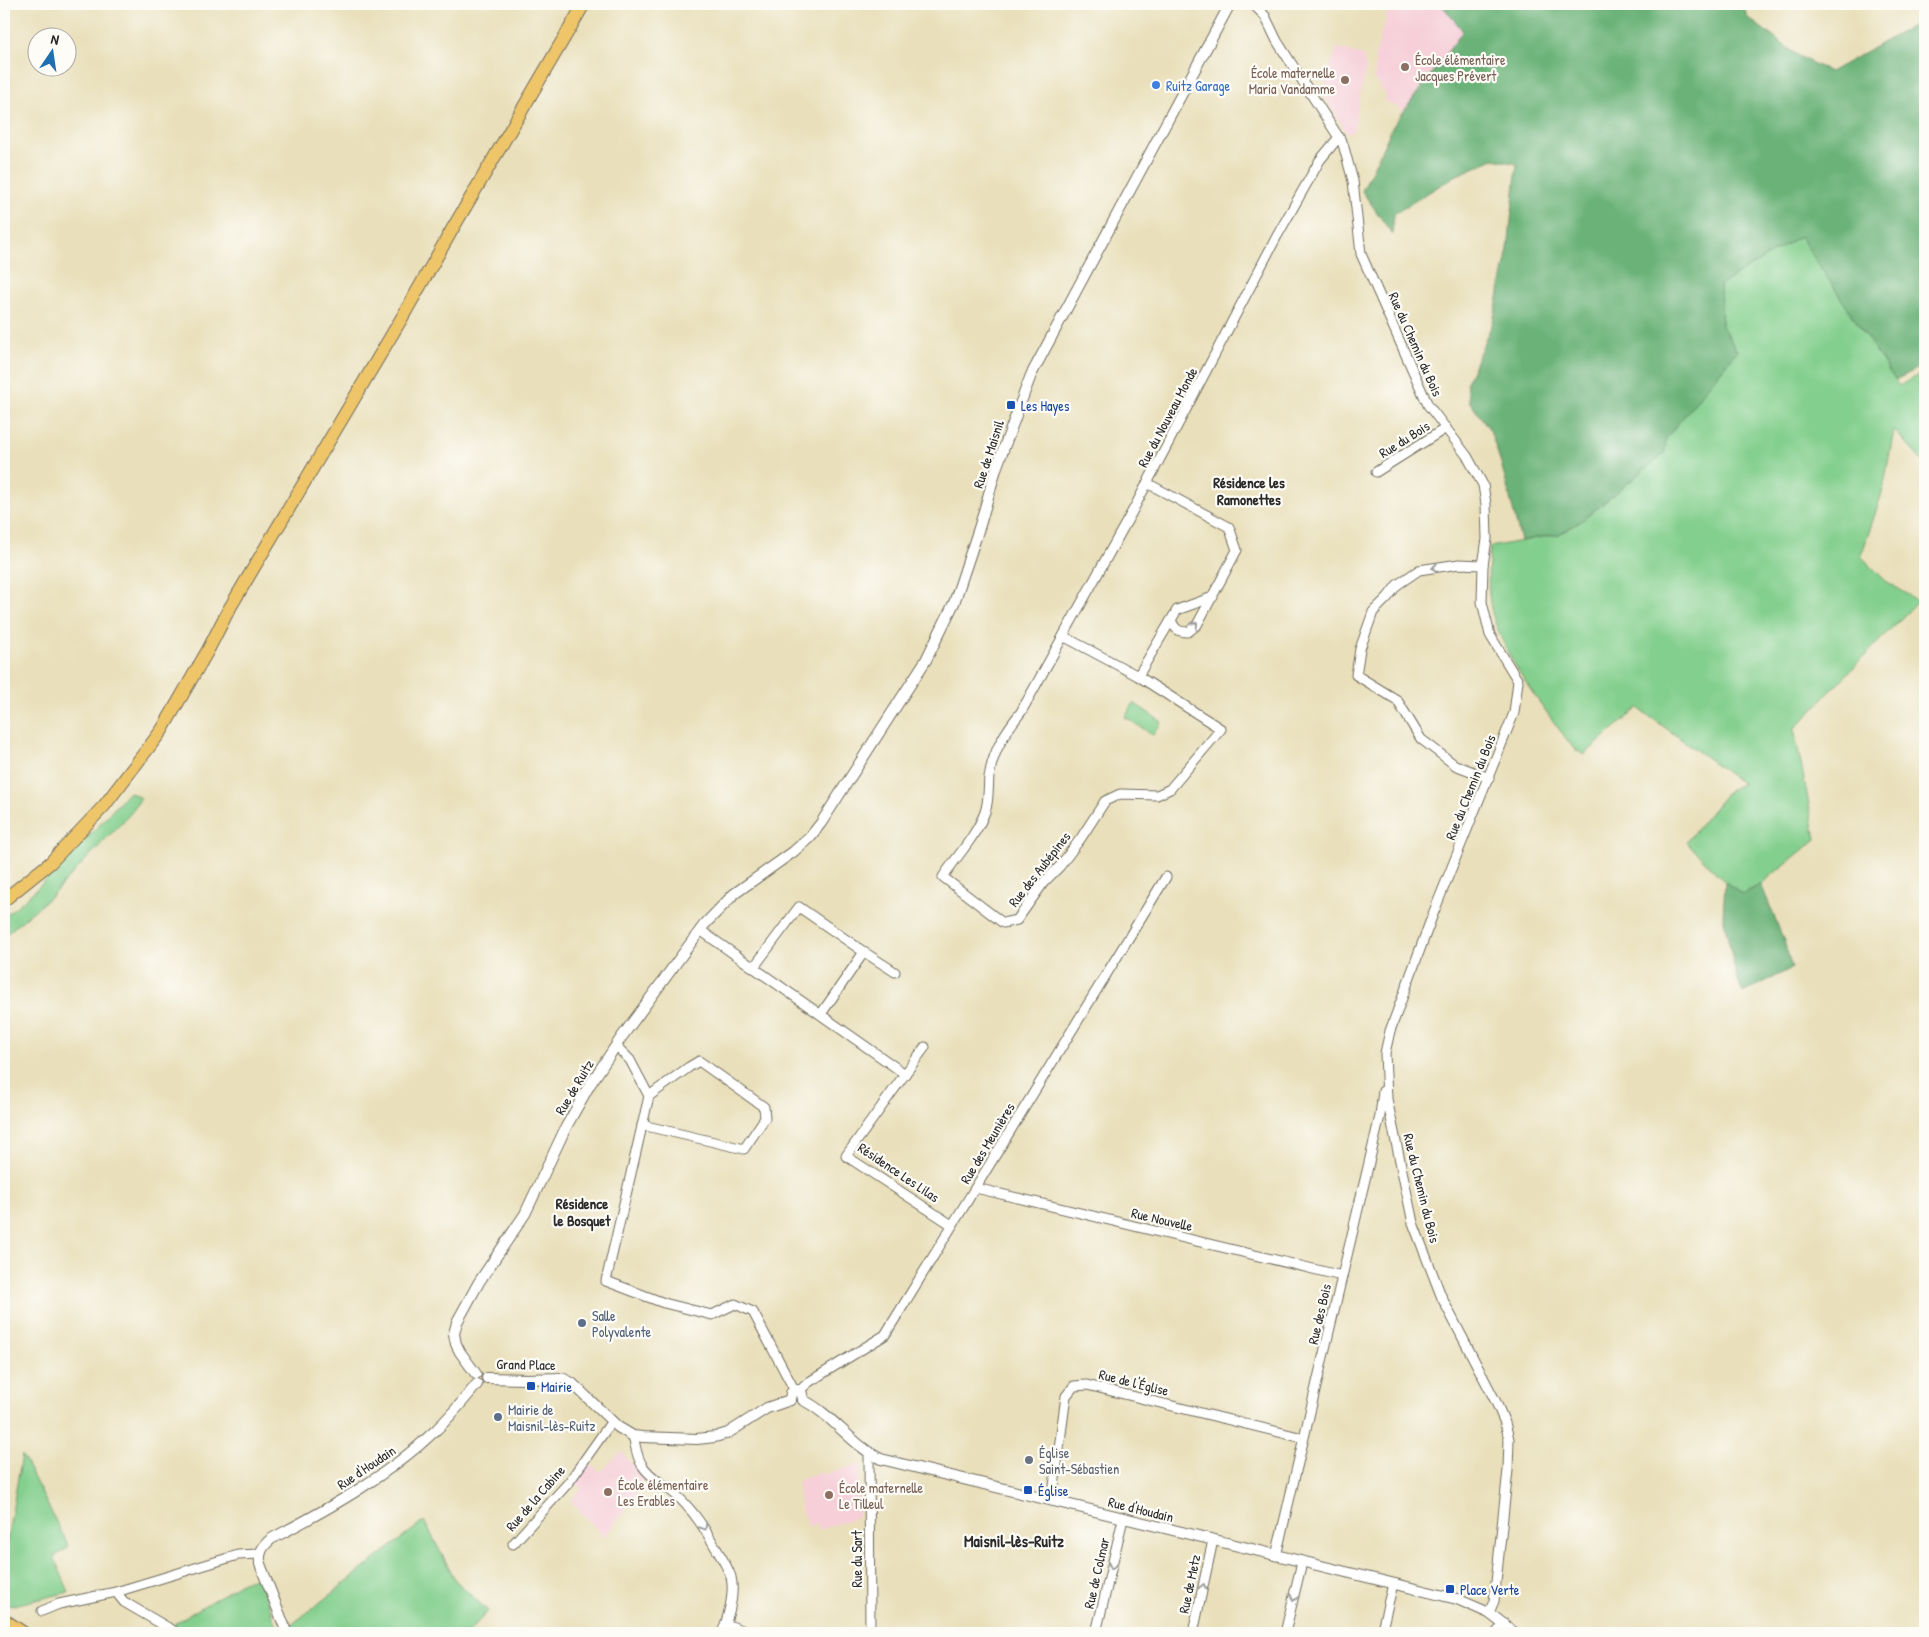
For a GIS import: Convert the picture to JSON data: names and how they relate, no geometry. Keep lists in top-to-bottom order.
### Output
{
  "streets": {
    "street": [
      "Rue du Chemin du Bois",
      "Rue du Nouveau Monde",
      "Rue du Bois",
      "Rue de Maisnil",
      "Rue des Aubépines",
      "Rue de Ruitz",
      "Rue des Meunières",
      "Résidence Les Lilas",
      "Rue Nouvelle",
      "Rue des Bois",
      "Grand Place",
      "Rue de l'Église",
      "Rue d'Houdain",
      "Rue de la Cabine",
      "Rue du Sart",
      "Rue de Colmar",
      "Rue de Metz"
    ]
  },
  "crossings": [
    ["Rue du Chemin du Bois", "Rue du Nouveau Monde"],
    ["Rue du Chemin du Bois", "Rue du Bois"],
    ["Rue du Chemin du Bois", "Rue des Bois"],
    ["Rue du Chemin du Bois", "Rue d'Houdain"],
    ["Rue du Nouveau Monde", "Rue des Aubépines"],
    ["Rue de Maisnil", "Rue de Ruitz"],
    ["Rue de Ruitz", "Grand Place"],
    ["Rue de Ruitz", "Rue d'Houdain"],
    ["Rue des Meunières", "Résidence Les Lilas"],
    ["Rue des Meunières", "Rue Nouvelle"],
    ["Rue des Meunières", "Rue d'Houdain"],
    ["Rue Nouvelle", "Rue des Bois"],
    ["Rue des Bois", "Rue de l'Église"],
    ["Rue des Bois", "Rue d'Houdain"],
    ["Grand Place", "Rue d'Houdain"],
    ["Grand Place", "Rue de la Cabine"],
    ["Rue de l'Église", "Rue d'Houdain"],
    ["Rue d'Houdain", "Rue du Sart"],
    ["Rue d'Houdain", "Rue de Colmar"],
    ["Rue d'Houdain", "Rue de Metz"]
  ],
  "one_way": ["Rue de Colmar", "Rue de Metz"],
  "districts": ["Résidence les Ramonettes", "Résidence le Bosquet", "Maisnil-lès-Ruitz"],
  "places": {
    "other": [
      "École élémentaire Jacques Prévert",
      "École maternelle Maria Vandamme",
      "Ruitz Garage",
      "Salle Polyvalente",
      "Mairie de Maisnil-lès-Ruitz",
      "Église Saint-Sébastien",
      "École élémentaire Les Erables",
      "École maternelle Le Tilleul"
    ],
    "transit": [
      "Les Hayes",
      "Mairie",
      "Église",
      "Place Verte"
    ]
  },
  "north": "top"
}
